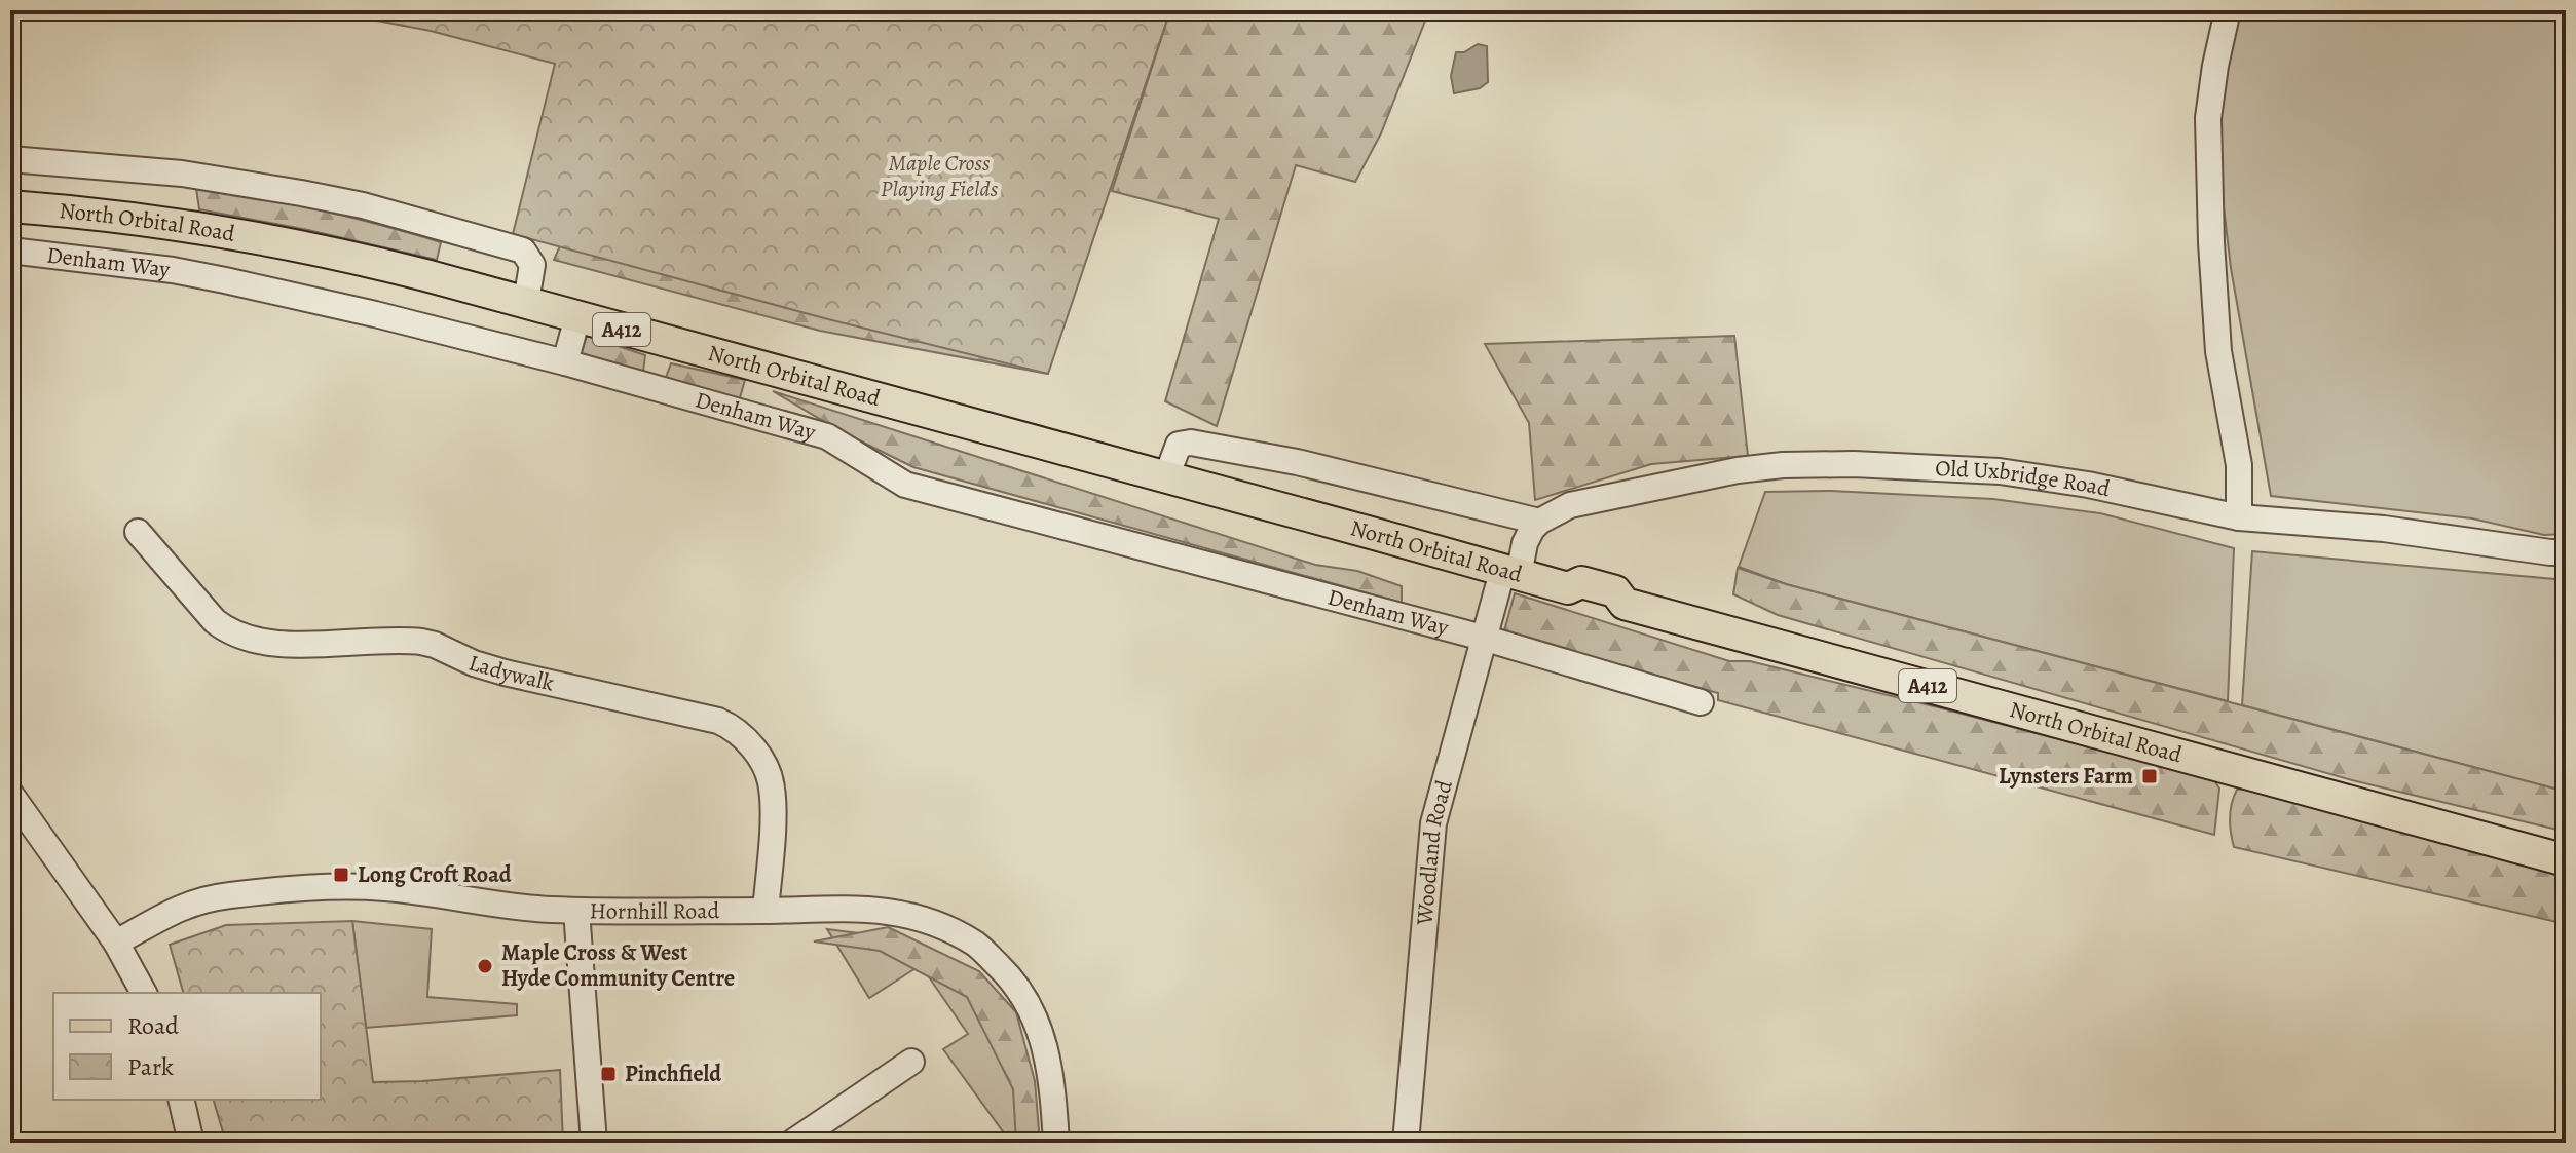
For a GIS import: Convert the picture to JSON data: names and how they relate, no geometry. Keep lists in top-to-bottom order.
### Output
{
  "streets": {
    "main road": ["North Orbital Road", "A412"],
    "street": [
      "Denham Way",
      "Old Uxbridge Road",
      "Ladywalk",
      "Woodland Road",
      "Hornhill Road"
    ]
  },
  "crossings": [
    ["North Orbital Road", "Woodland Road"],
    ["Denham Way", "Woodland Road"],
    ["Ladywalk", "Hornhill Road"]
  ],
  "parks": ["Maple Cross Playing Fields"],
  "places": {
    "transit": ["Lynsters Farm", "Long Croft Road", "Pinchfield"],
    "other": ["Maple Cross & West Hyde Community Centre"]
  },
  "legend": ["Road", "Park"]
}
